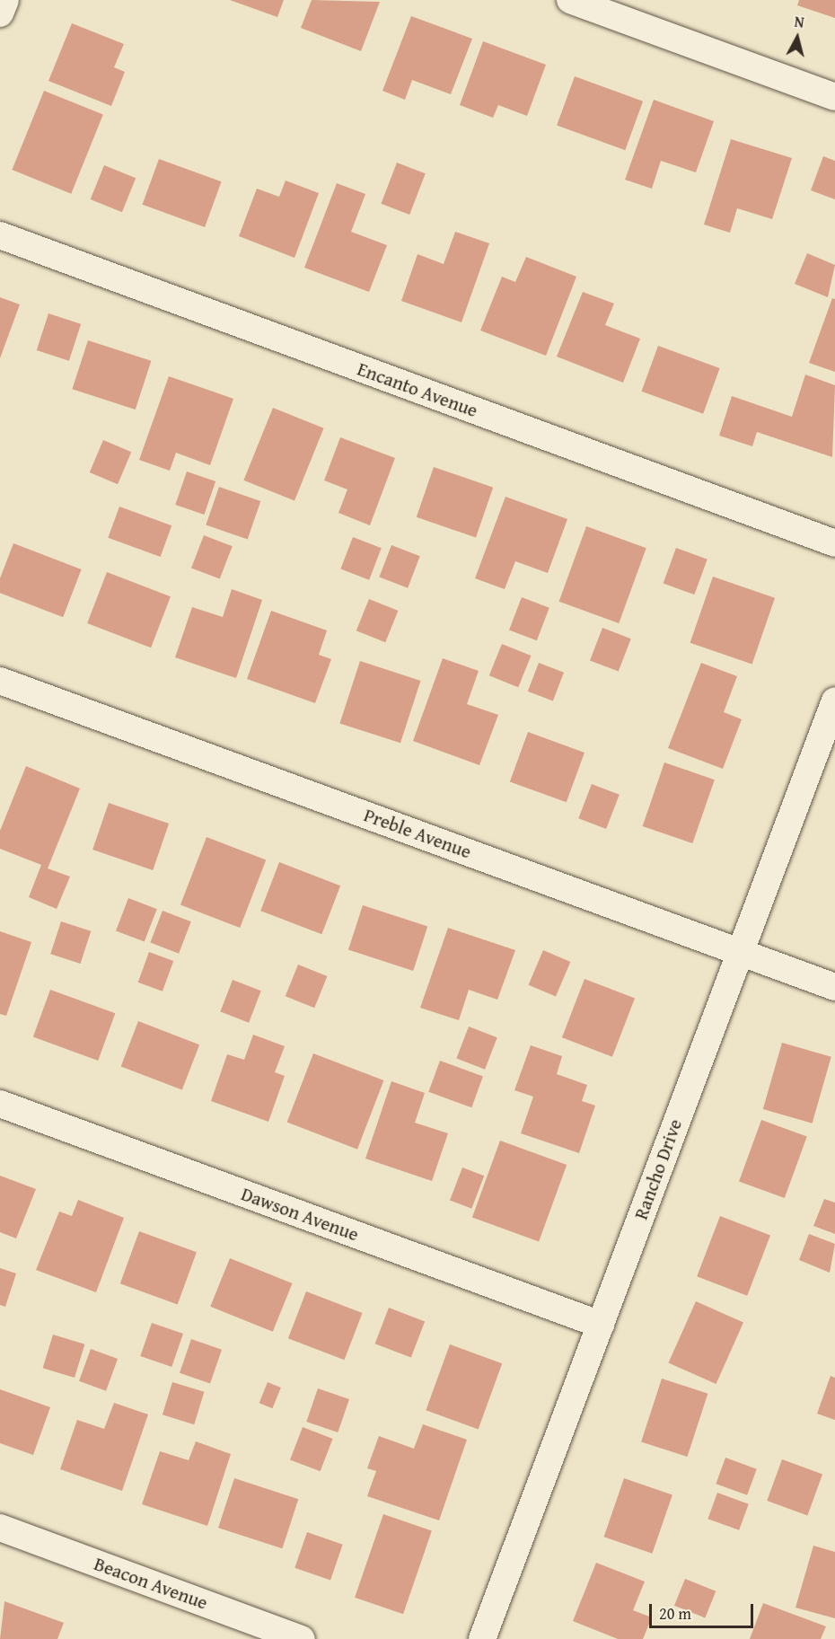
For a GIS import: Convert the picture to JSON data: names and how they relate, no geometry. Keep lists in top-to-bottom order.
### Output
{
  "streets": {
    "street": [
      "Encanto Avenue",
      "Preble Avenue",
      "Rancho Drive",
      "Dawson Avenue",
      "Beacon Avenue"
    ]
  },
  "crossings": [
    ["Preble Avenue", "Rancho Drive"],
    ["Rancho Drive", "Dawson Avenue"]
  ],
  "scale_bar": "20 m",
  "north": "top"
}
